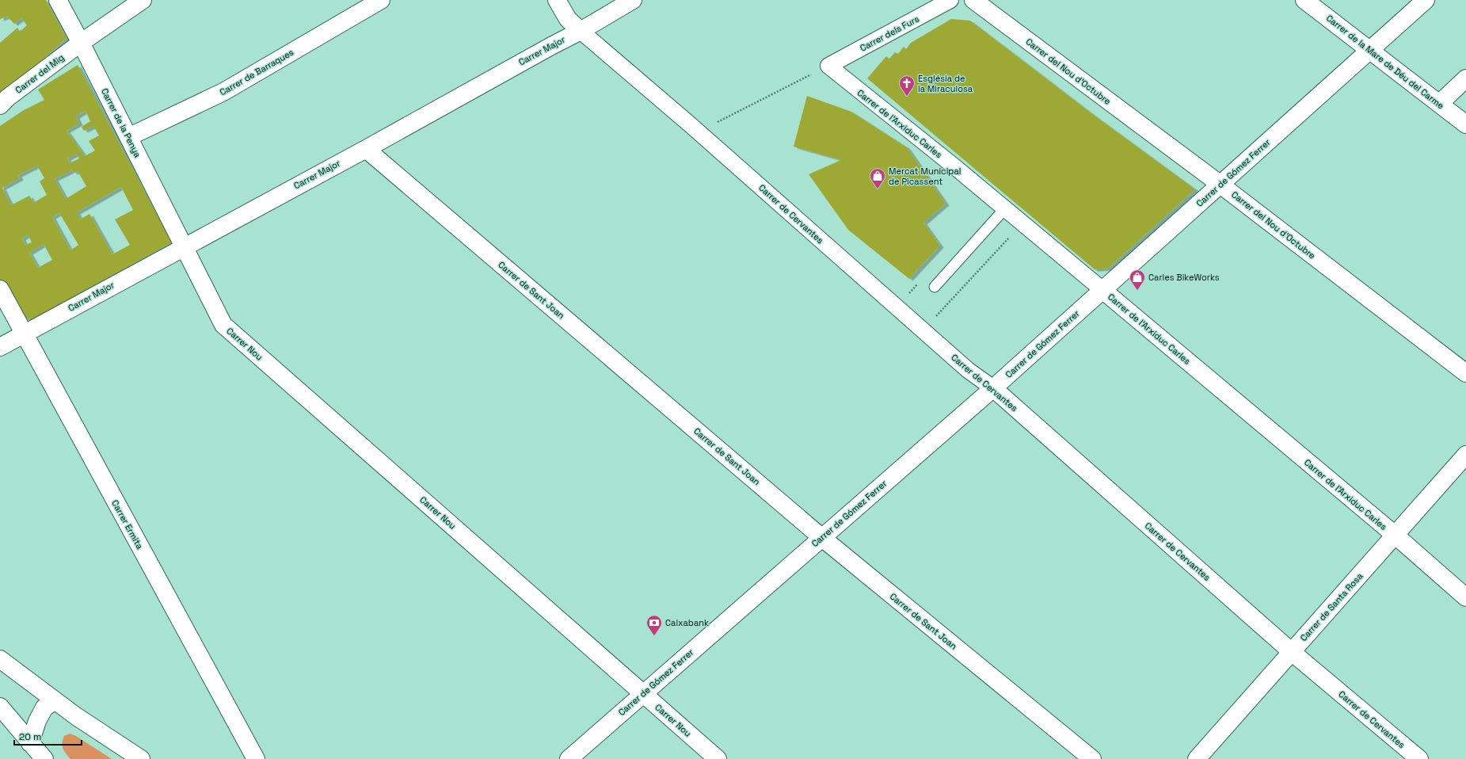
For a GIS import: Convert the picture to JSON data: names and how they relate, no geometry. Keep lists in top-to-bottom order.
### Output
{
  "streets": {
    "street": [
      "Carrer dels Furs",
      "Carrer Major",
      "Carrer de la Mare de Déu del Carme",
      "Carrer del Nou d'Octubre",
      "Carrer de Barraques",
      "Carrer del Mig",
      "Carrer de la Penya",
      "Carrer de l'Arxiduc Carles",
      "Carrer de Gómez Ferrer",
      "Carrer de Cervantes",
      "Carrer de Sant Joan",
      "Carrer Nou",
      "Carrer Ermita",
      "Carrer de Santa Rosa"
    ]
  },
  "crossings": [
    ["Carrer dels Furs", "Carrer de l'Arxiduc Carles"],
    ["Carrer Major", "Carrer de la Penya"],
    ["Carrer Major", "Carrer de Cervantes"],
    ["Carrer Major", "Carrer de Sant Joan"],
    ["Carrer Major", "Carrer Nou"],
    ["Carrer Major", "Carrer Ermita"],
    ["Carrer de la Mare de Déu del Carme", "Carrer de Gómez Ferrer"],
    ["Carrer del Nou d'Octubre", "Carrer de Gómez Ferrer"],
    ["Carrer de Barraques", "Carrer de la Penya"],
    ["Carrer del Mig", "Carrer de la Penya"],
    ["Carrer de la Penya", "Carrer Nou"],
    ["Carrer de l'Arxiduc Carles", "Carrer de Gómez Ferrer"],
    ["Carrer de l'Arxiduc Carles", "Carrer de Santa Rosa"],
    ["Carrer de Gómez Ferrer", "Carrer de Cervantes"],
    ["Carrer de Gómez Ferrer", "Carrer de Sant Joan"],
    ["Carrer de Gómez Ferrer", "Carrer Nou"],
    ["Carrer de Cervantes", "Carrer de Santa Rosa"]
  ],
  "places": {
    "church": ["Església de la Miraculosa"],
    "shop": ["Mercat Municipal de Picassent", "Carles BikeWorks"],
    "bank": ["Caixabank"]
  },
  "scale_bar": "20 m"
}
